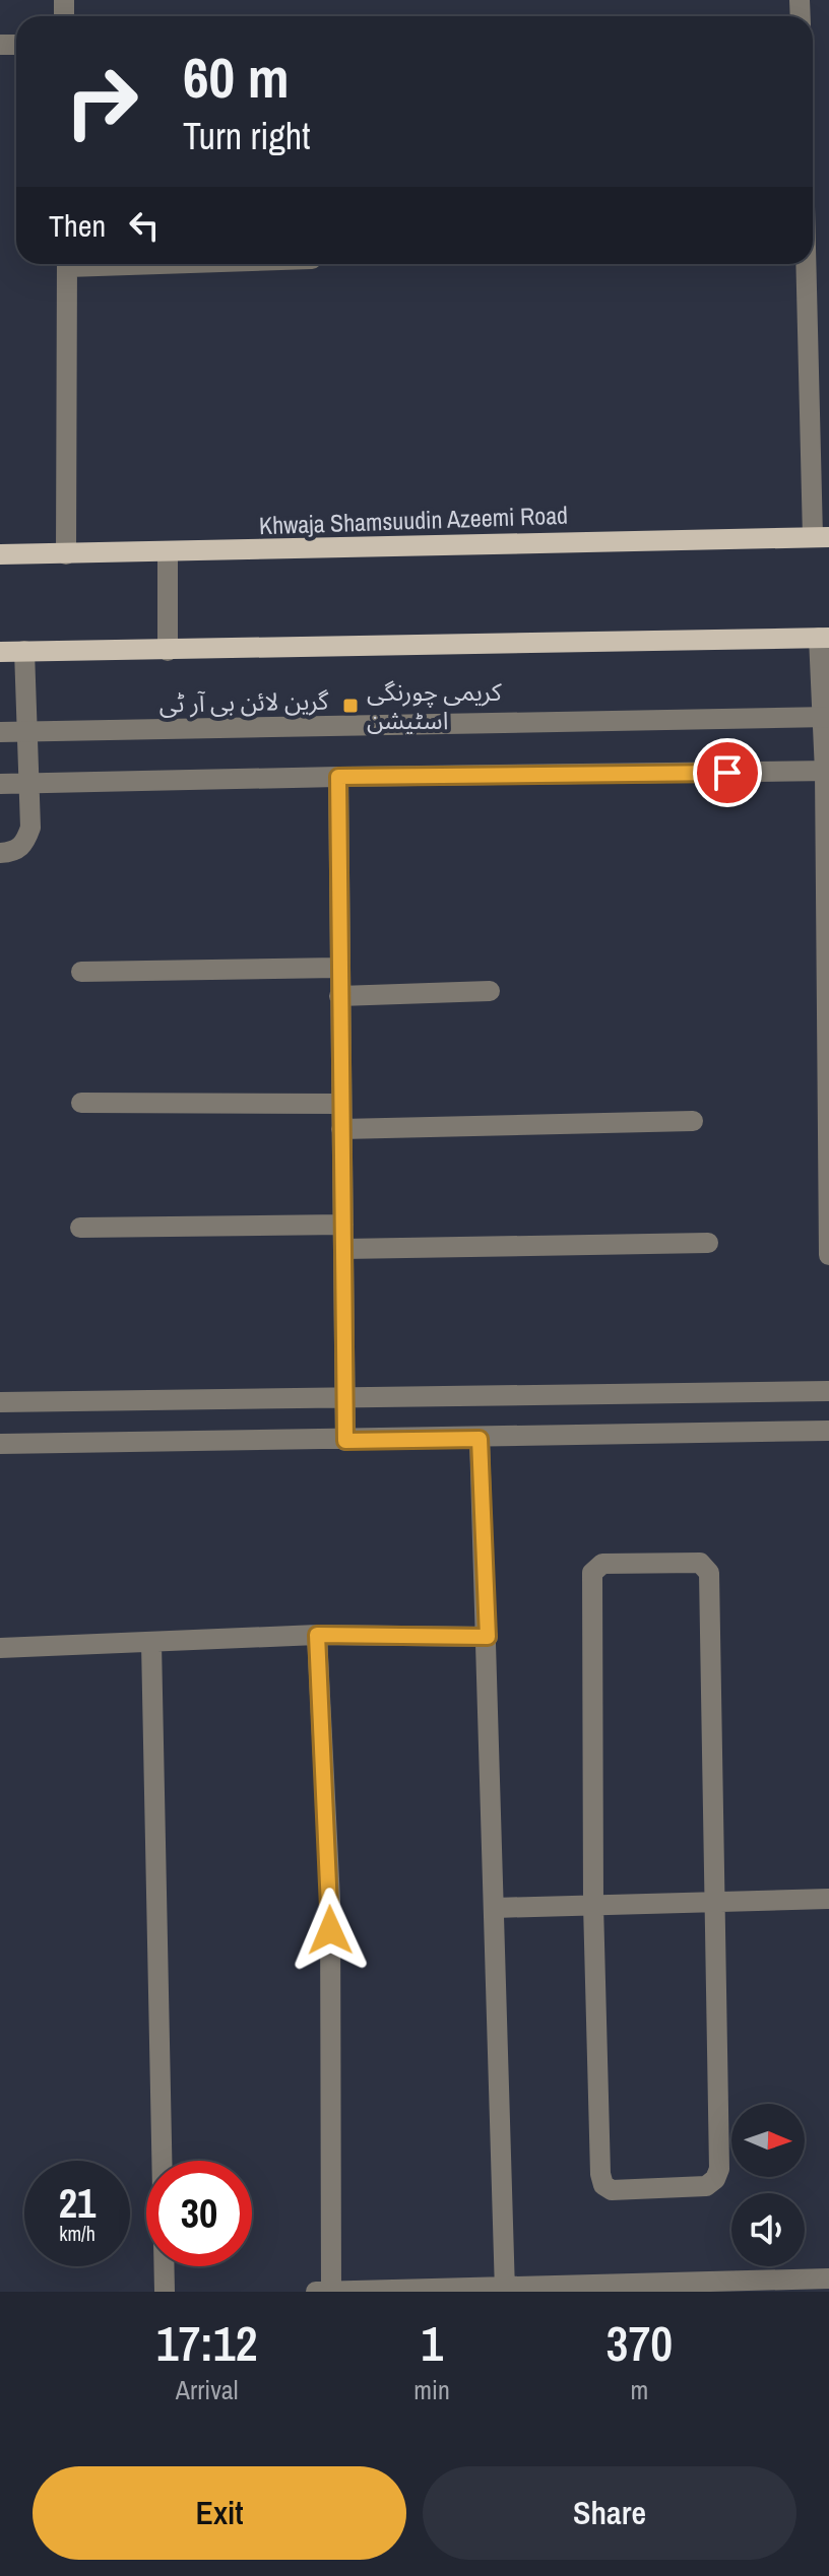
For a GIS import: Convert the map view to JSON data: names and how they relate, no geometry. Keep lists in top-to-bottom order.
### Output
{
  "streets": {
    "main road": ["Khwaja Shamsuudin Azeemi Road"],
    "street": ["گرین لائن بی آر ٹی"]
  },
  "places": {
    "transit": ["کریمی چورنگی اسٹیشن"]
  },
  "north": "right",
  "page": {
    "turn": ["60 m", "Turn right"],
    "then": "Then",
    "speed": "21 km/h",
    "limit": "30",
    "eta": [
      "17:12",
      "Arrival",
      "1",
      "min",
      "370",
      "m"
    ],
    "buttons": ["Exit", "Share"]
  }
}
